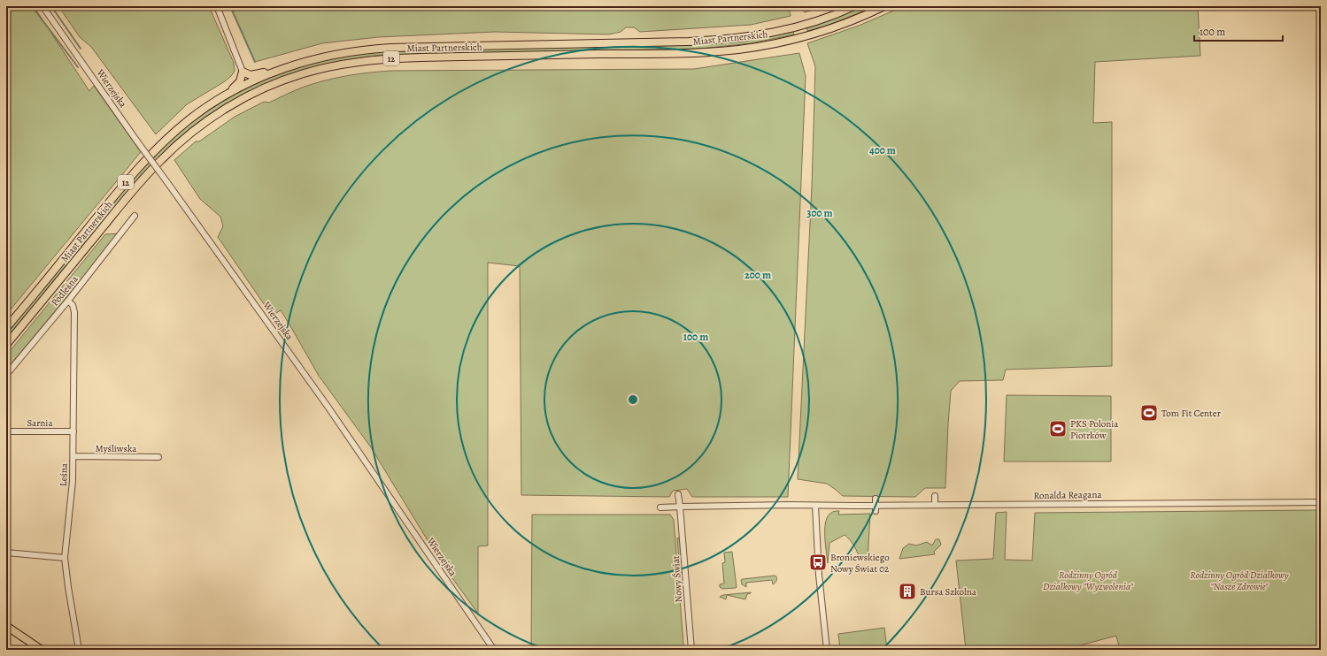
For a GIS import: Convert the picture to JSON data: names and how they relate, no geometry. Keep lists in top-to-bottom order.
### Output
{
  "streets": {
    "main road": ["Miast Partnerskich", "12"],
    "street": [
      "Wierzejska",
      "Podleśna",
      "Sarnia",
      "Myśliwska",
      "Leśna",
      "Ronalda Reagana",
      "Nowy Świat"
    ]
  },
  "crossings": [
    ["Podleśna", "Leśna"],
    ["Sarnia", "Leśna"],
    ["Myśliwska", "Leśna"]
  ],
  "parks": ["Rodzinny Ogród Działkowy \"Wyzwolenia\"", "Rodzinny Ogród Działkowy \"Nasze Zdrowie\""],
  "places": {
    "sports": ["Tom Fit Center", "PKS Polonia Piotrków"],
    "bus stop": ["Broniewskiego Nowy Świat 02"],
    "building": ["Bursa Szkolna"]
  },
  "scale_bar": "100 m",
  "rings": [
    "400 m",
    "300 m",
    "200 m",
    "100 m"
  ]
}
